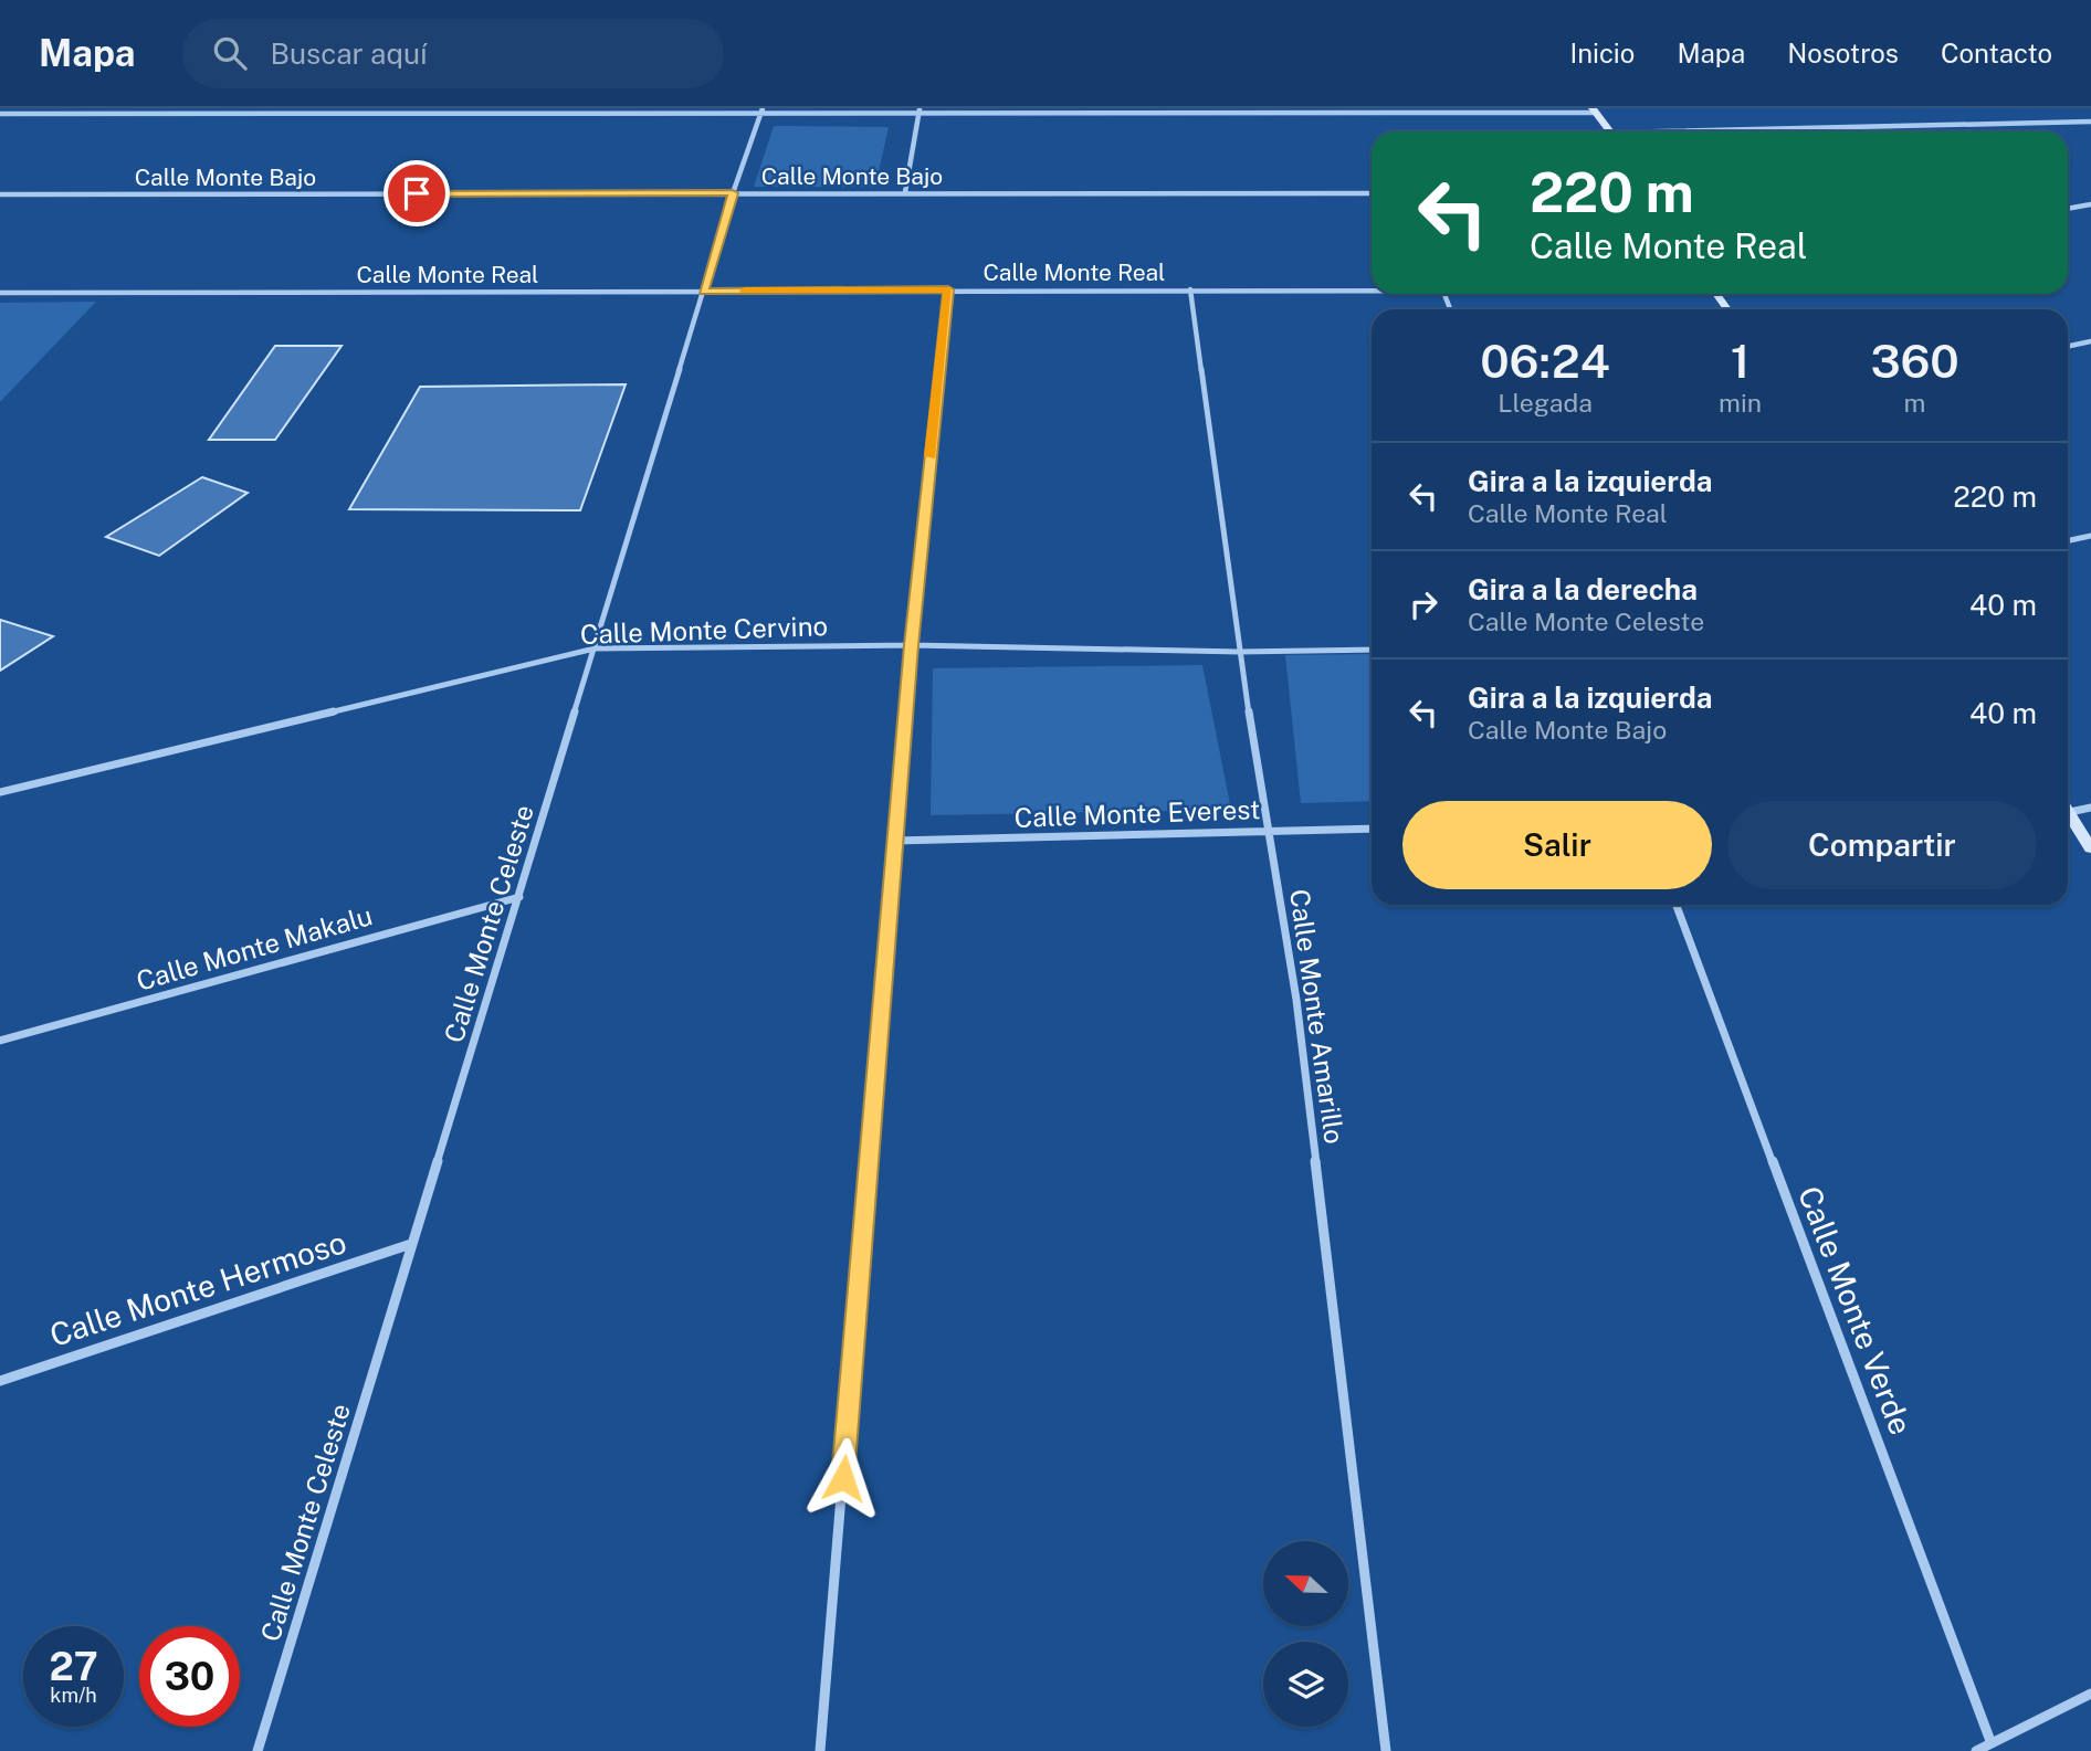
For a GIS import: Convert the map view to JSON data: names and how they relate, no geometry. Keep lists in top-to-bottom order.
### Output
{
  "streets": {
    "street": [
      "Calle Monte Bajo",
      "Calle Monte Real",
      "Calle Monte Cervino",
      "Calle Monte Everest",
      "Calle Monte Celeste",
      "Calle Monte Makalu",
      "Calle Monte Amarillo",
      "Calle Monte Hermoso",
      "Calle Monte Verde"
    ]
  },
  "crossings": [
    ["Calle Monte Bajo", "Calle Monte Celeste"],
    ["Calle Monte Real", "Calle Monte Celeste"],
    ["Calle Monte Real", "Calle Monte Amarillo"],
    ["Calle Monte Cervino", "Calle Monte Celeste"],
    ["Calle Monte Cervino", "Calle Monte Amarillo"],
    ["Calle Monte Everest", "Calle Monte Amarillo"],
    ["Calle Monte Celeste", "Calle Monte Makalu"],
    ["Calle Monte Celeste", "Calle Monte Hermoso"]
  ],
  "north": "left",
  "page": {
    "header": "Mapa",
    "search": "Buscar aquí",
    "nav": [
      "Inicio",
      "Mapa",
      "Nosotros",
      "Contacto"
    ],
    "turn": ["220 m", "Calle Monte Real"],
    "eta": [
      "06:24",
      "Llegada",
      "1",
      "min",
      "360",
      "m"
    ],
    "list": [
      {
        "name": "Gira a la izquierda",
        "note": "Calle Monte Real",
        "value": "220 m"
      },
      {
        "name": "Gira a la derecha",
        "note": "Calle Monte Celeste",
        "value": "40 m"
      },
      {
        "name": "Gira a la izquierda",
        "note": "Calle Monte Bajo",
        "value": "40 m"
      }
    ],
    "buttons": ["Salir", "Compartir"],
    "speed": "27 km/h",
    "limit": "30"
  }
}
